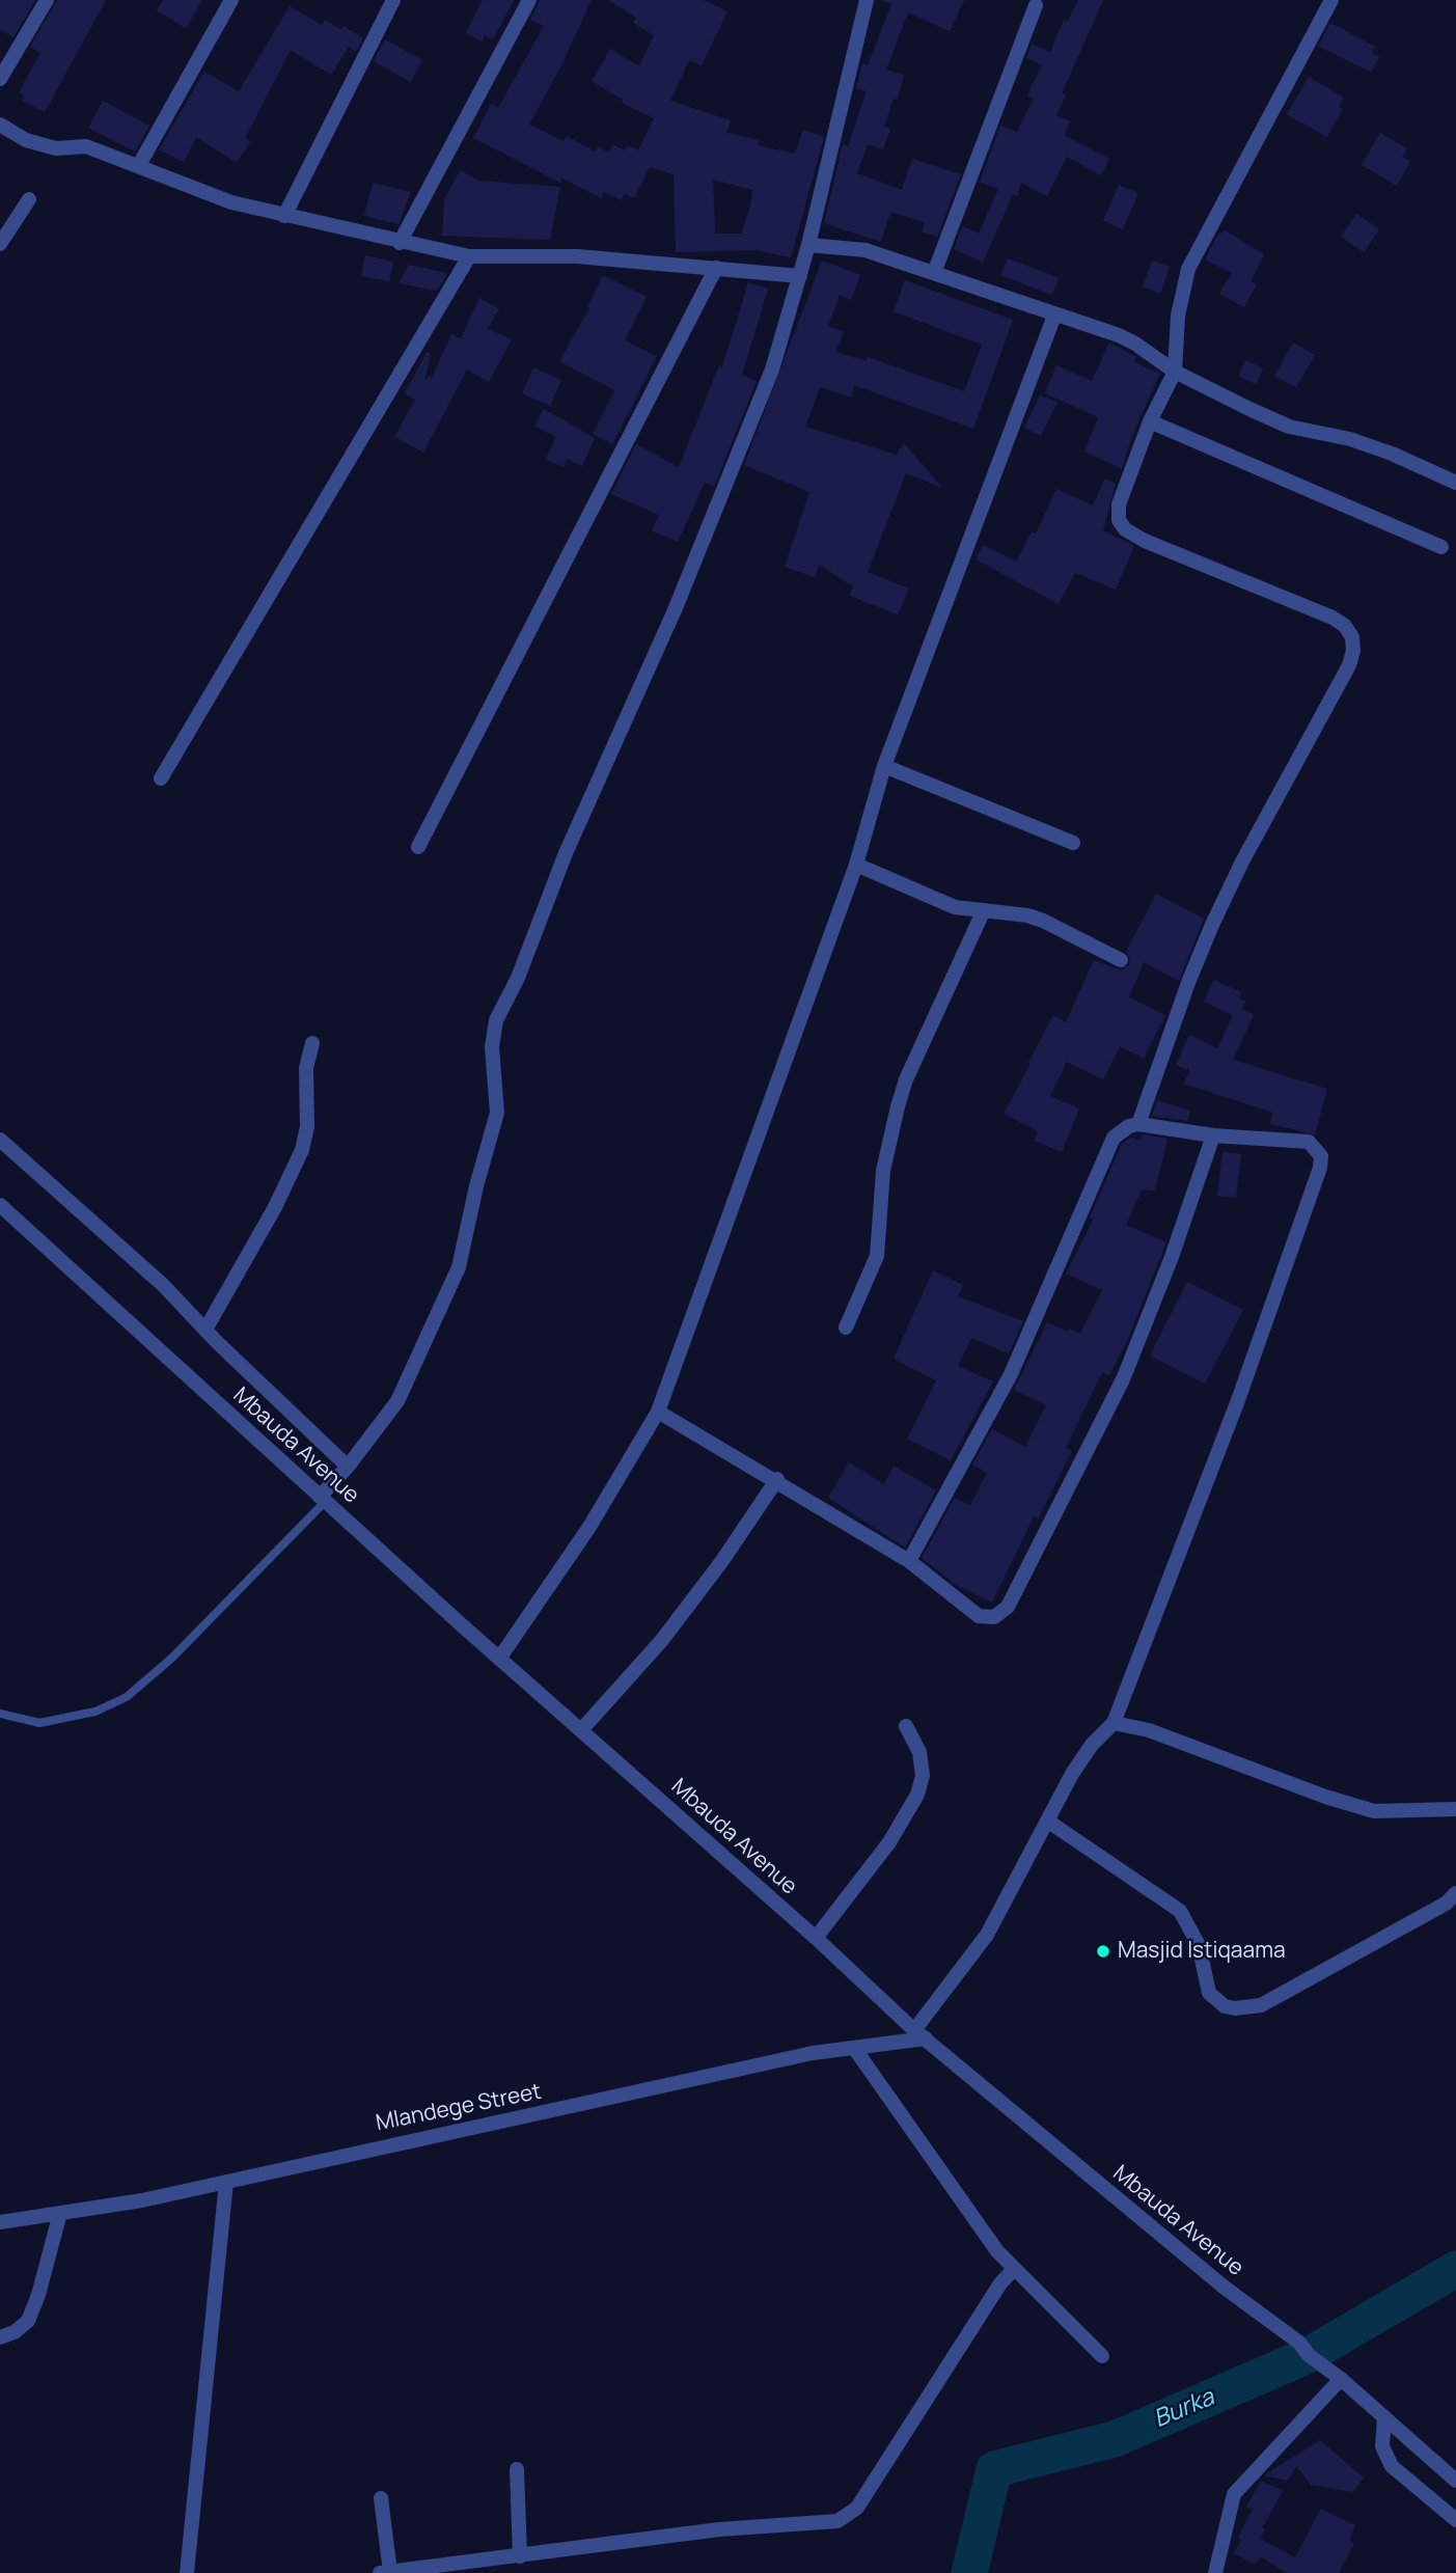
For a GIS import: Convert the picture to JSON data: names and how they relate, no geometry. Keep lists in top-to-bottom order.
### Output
{
  "streets": {
    "street": ["Mbauda Avenue", "Mlandege Street"]
  },
  "crossings": [
    ["Mbauda Avenue", "Mlandege Street"]
  ],
  "water": ["Burka"],
  "places": ["Masjid Istiqaama"]
}
